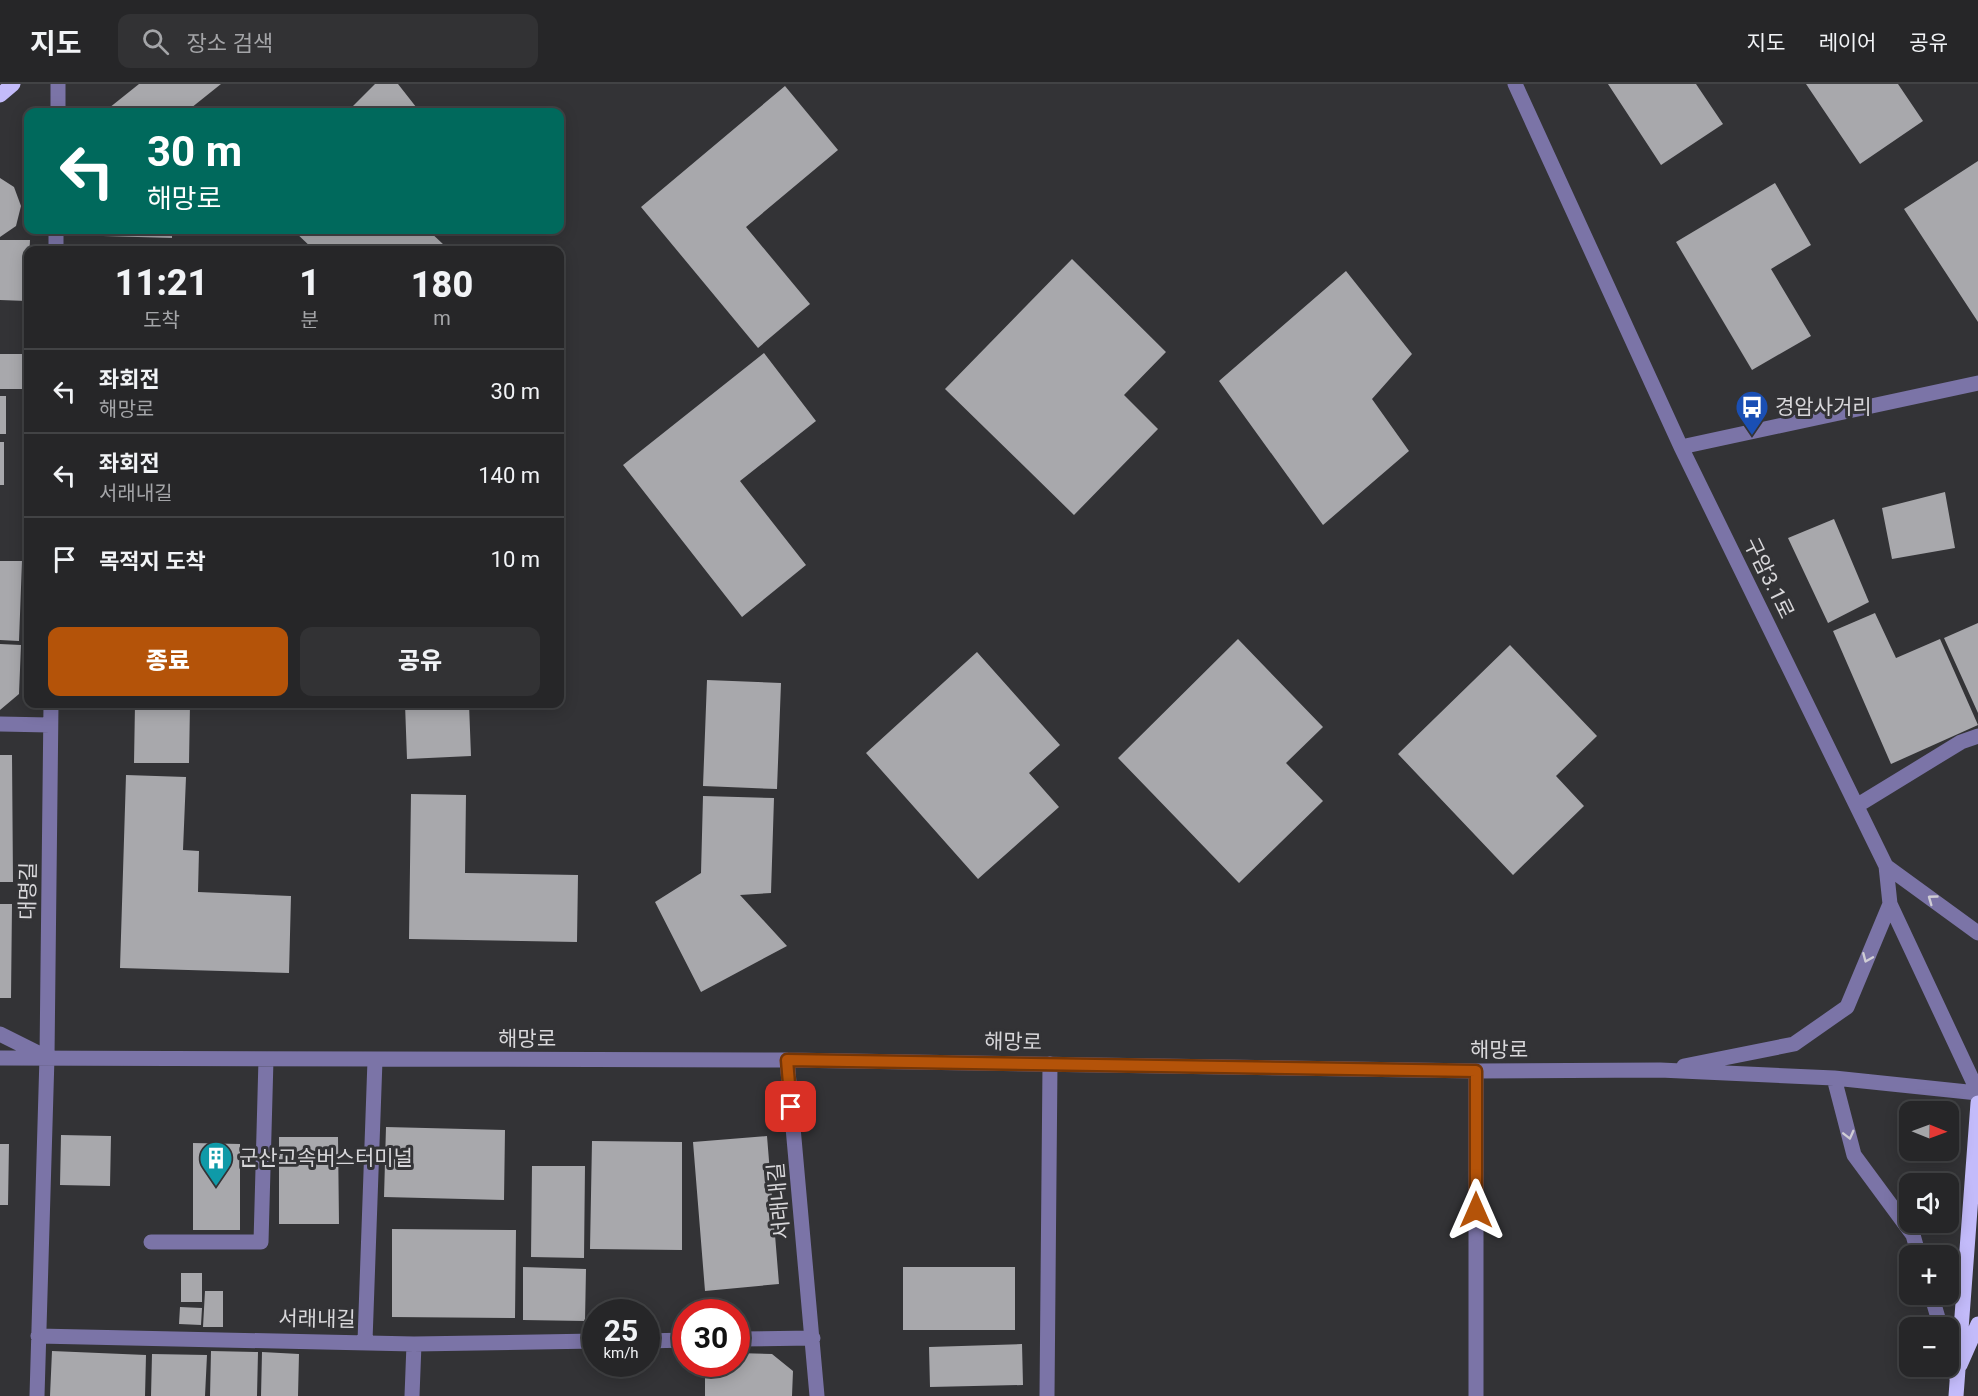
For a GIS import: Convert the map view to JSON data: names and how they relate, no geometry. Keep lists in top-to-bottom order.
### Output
{
  "streets": {
    "street": [
      "구암3.1로",
      "대명길",
      "해망로",
      "서래내길"
    ]
  },
  "crossings": [
    ["구암3.1로", "해망로"],
    ["대명길", "해망로"],
    ["해망로", "서래내길"]
  ],
  "places": {
    "bus stop": ["경암사거리"],
    "building": ["군산고속버스터미널"]
  },
  "north": "right",
  "page": {
    "header": "지도",
    "search": "장소 검색",
    "nav": ["지도", "레이어", "공유"],
    "turn": ["30 m", "해망로"],
    "eta": [
      "11:21",
      "도착",
      "1",
      "분",
      "180",
      "m"
    ],
    "list": [
      {
        "name": "좌회전",
        "note": "해망로",
        "value": "30 m"
      },
      {
        "name": "좌회전",
        "note": "서래내길",
        "value": "140 m"
      },
      {
        "name": "목적지 도착",
        "value": "10 m"
      }
    ],
    "buttons": ["종료", "공유"],
    "map_buttons": ["+", "−"],
    "speed": "25 km/h",
    "limit": "30"
  }
}
